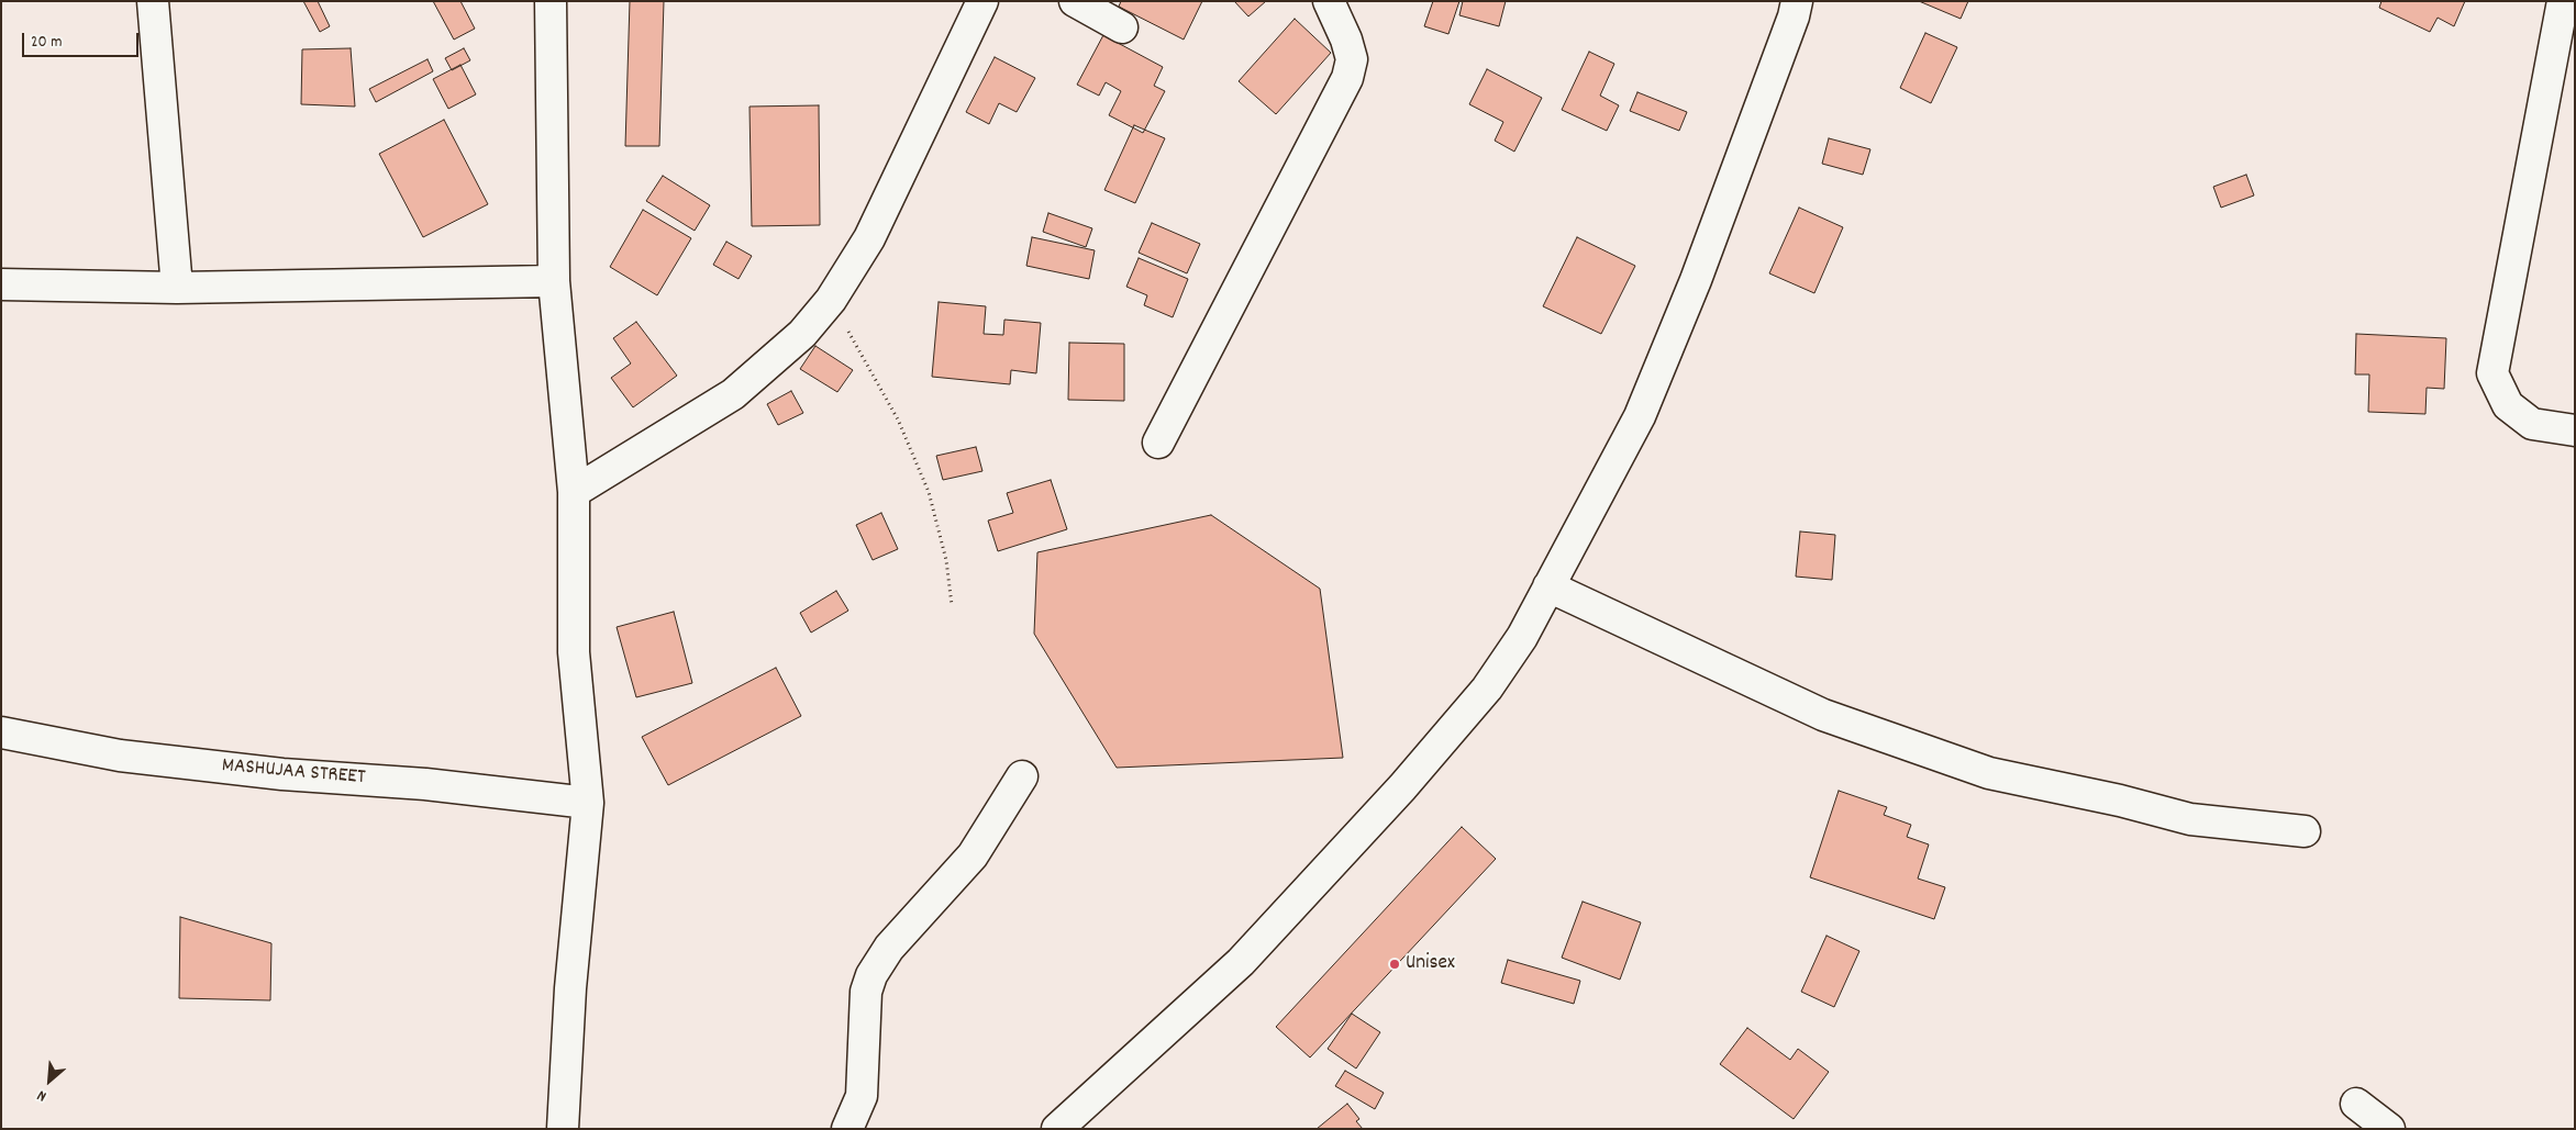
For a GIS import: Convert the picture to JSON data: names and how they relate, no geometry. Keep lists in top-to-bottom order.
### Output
{
  "streets": {
    "street": ["MASHUJAA STREET"]
  },
  "places": ["Unisex"],
  "scale_bar": "20 m",
  "north": "bottom left"
}
